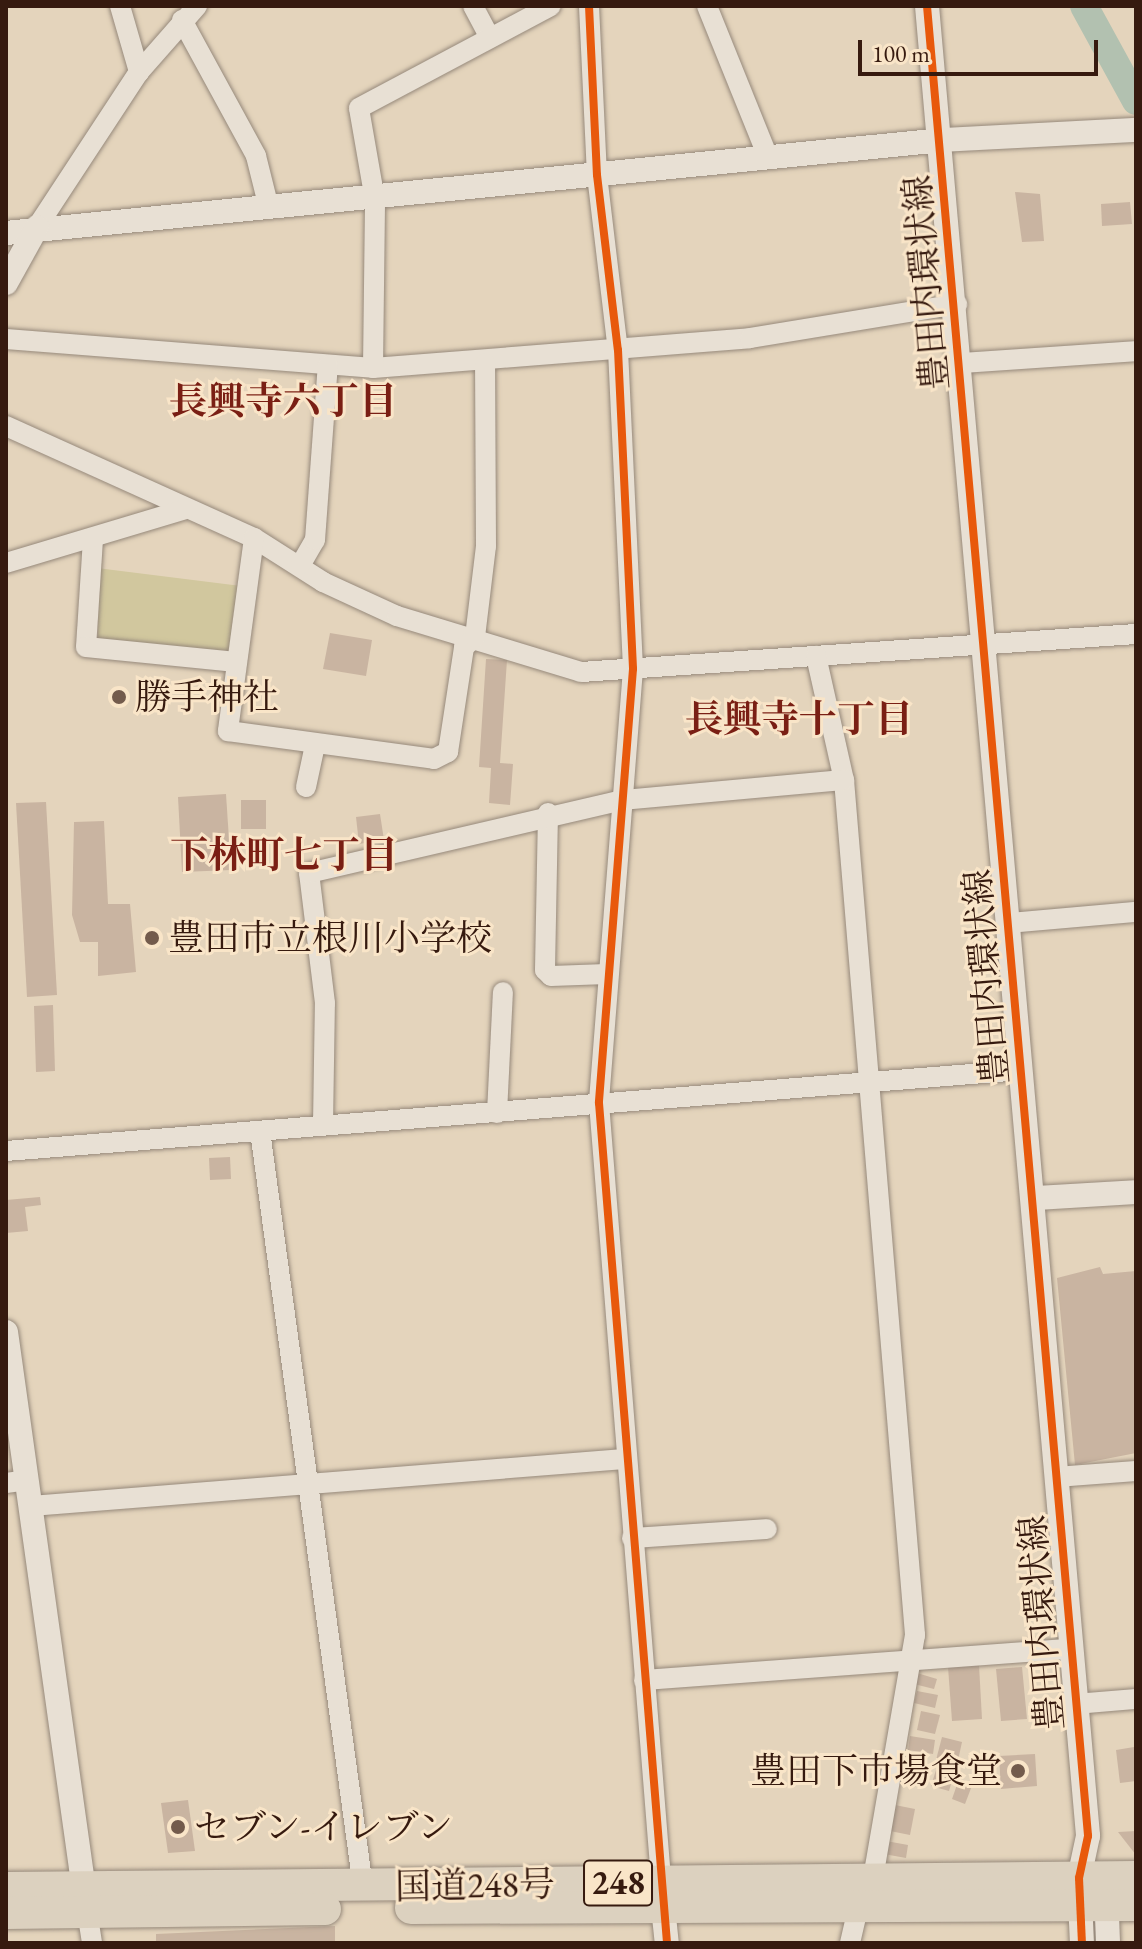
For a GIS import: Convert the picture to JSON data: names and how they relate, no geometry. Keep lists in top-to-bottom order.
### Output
{
  "streets": {
    "highway": ["248", "国道248号"],
    "street": ["豊田内環状線"]
  },
  "crossings": [
    ["豊田内環状線", "国道248号"]
  ],
  "districts": ["長興寺六丁目", "長興寺十丁目", "下林町七丁目"],
  "places": [
    "勝手神社",
    "豊田市立根川小学校",
    "豊田下市場食堂",
    "セブン-イレブン"
  ],
  "scale_bar": "100 m"
}
